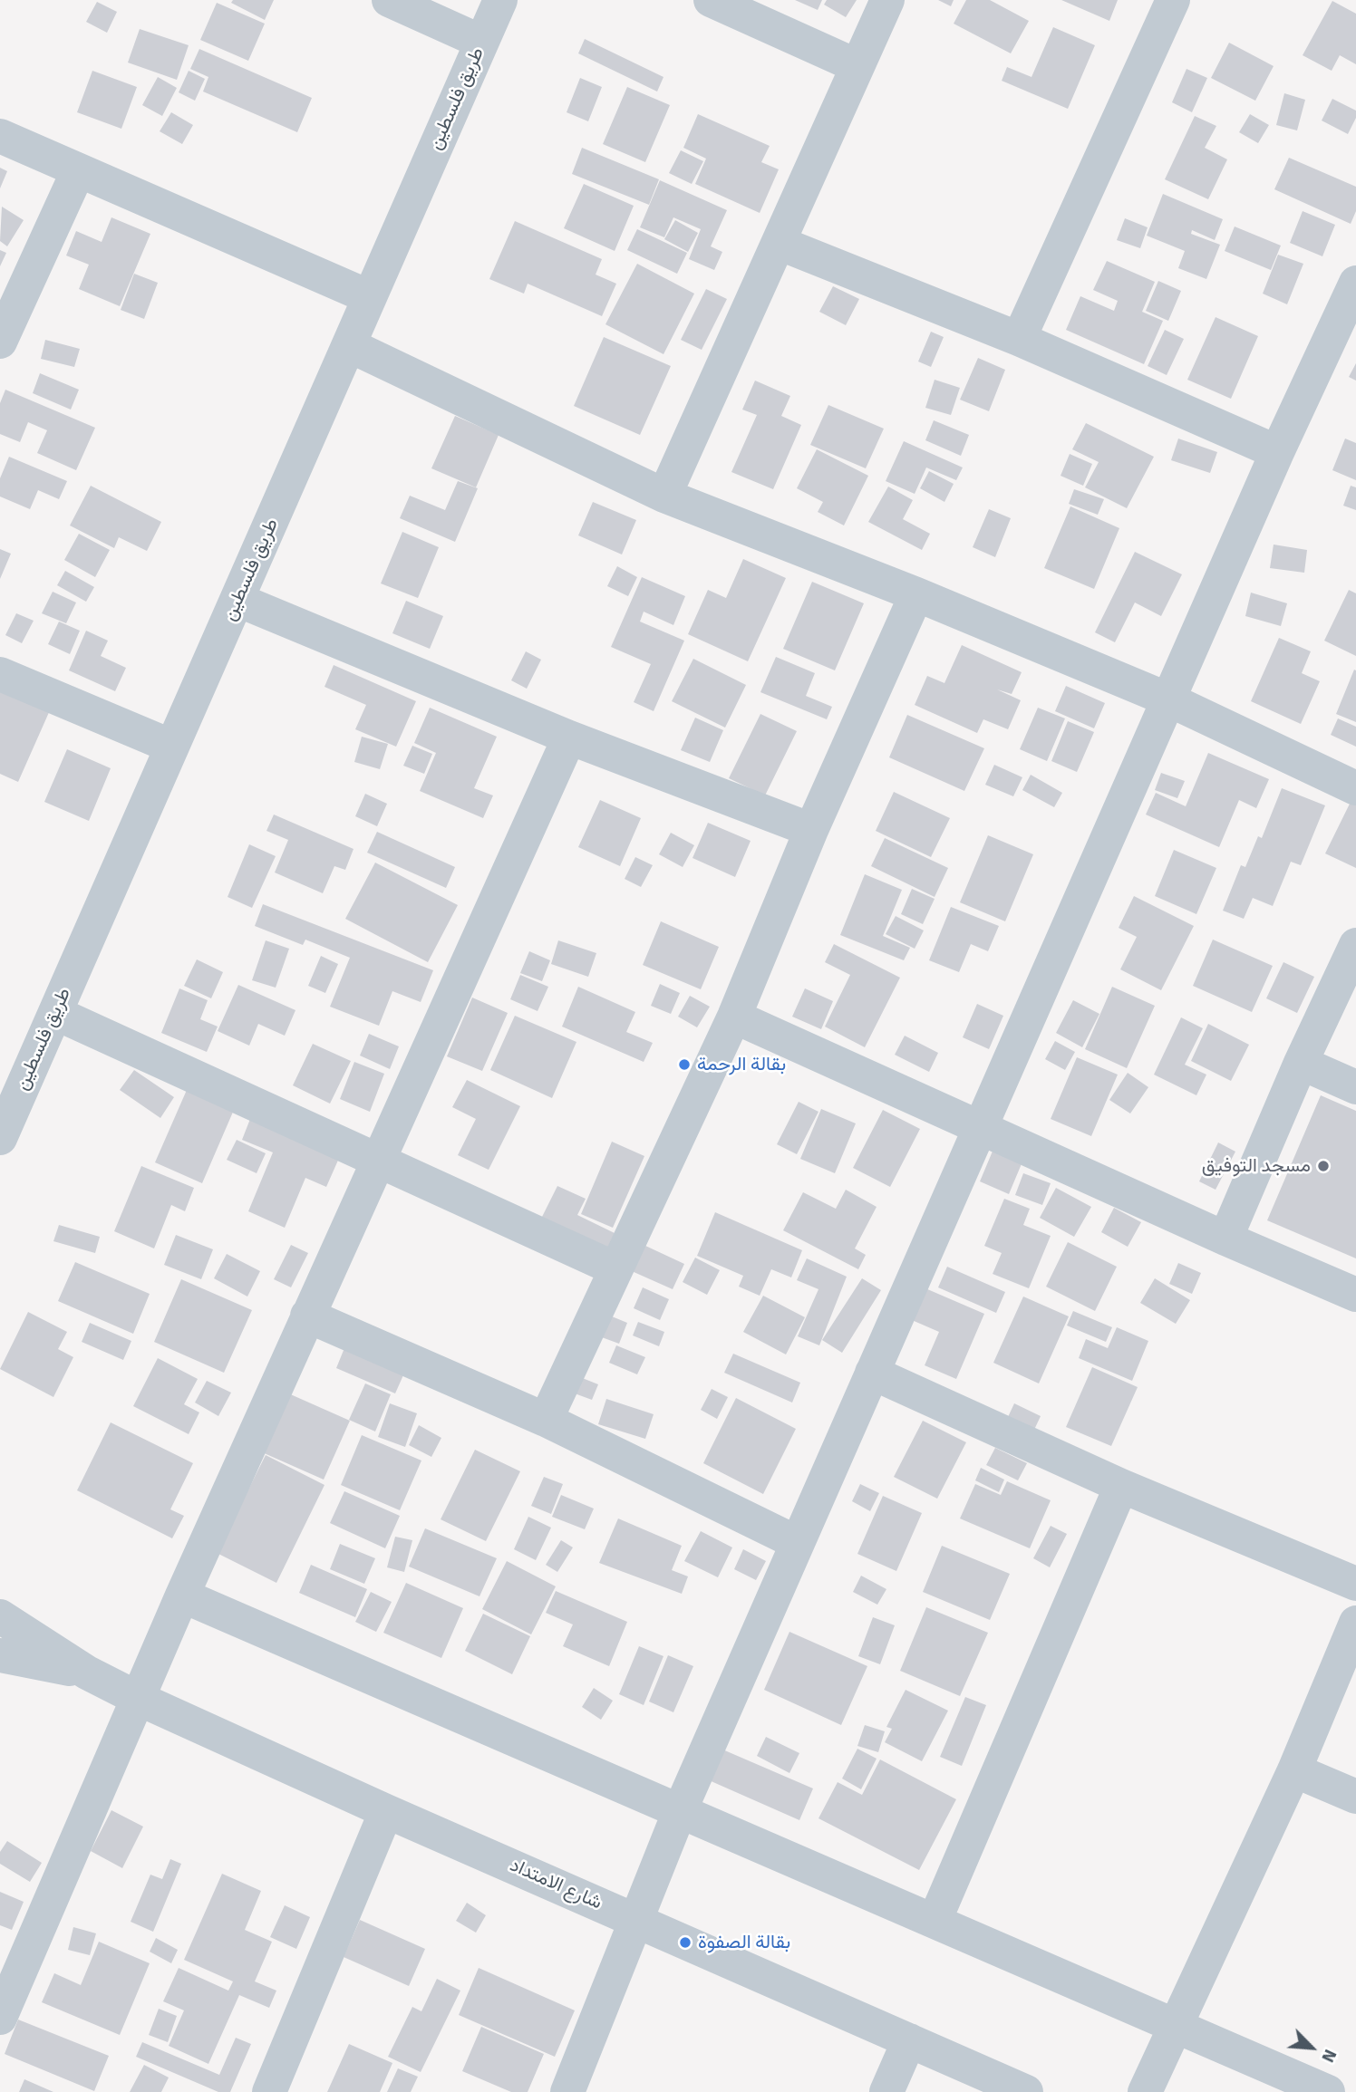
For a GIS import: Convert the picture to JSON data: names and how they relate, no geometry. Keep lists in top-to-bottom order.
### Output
{
  "streets": {
    "street": ["طريق فلسطين", "شارع الامتداد"]
  },
  "places": ["بقالة الرحمة", "مسجد التوفيق", "بقالة الصفوة"],
  "north": "bottom right"
}
